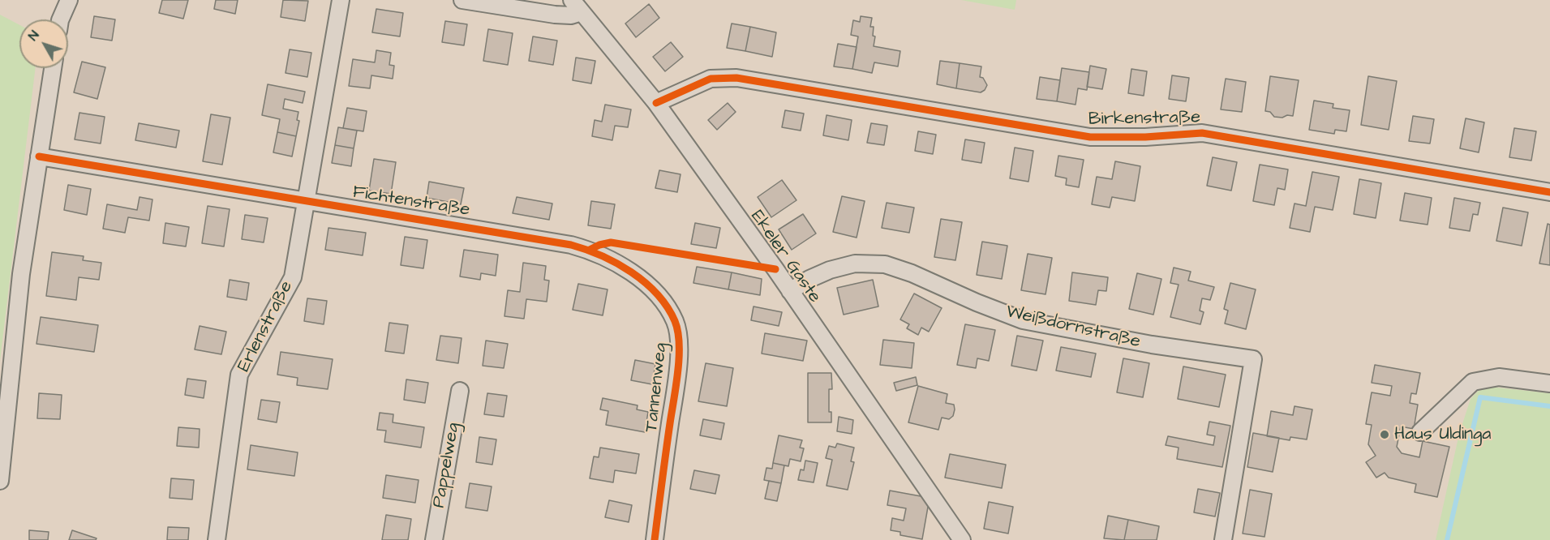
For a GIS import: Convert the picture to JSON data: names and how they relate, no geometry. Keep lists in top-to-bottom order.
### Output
{
  "streets": {
    "street": [
      "Birkenstraße",
      "Fichtenstraße",
      "Ekeler Gaste",
      "Erlenstraße",
      "Weißdornstraße",
      "Tannenweg",
      "Pappelweg"
    ]
  },
  "crossings": [
    ["Birkenstraße", "Ekeler Gaste"],
    ["Fichtenstraße", "Erlenstraße"],
    ["Fichtenstraße", "Tannenweg"],
    ["Ekeler Gaste", "Weißdornstraße"]
  ],
  "places": ["Haus Uldinga"],
  "north": "top left"
}
